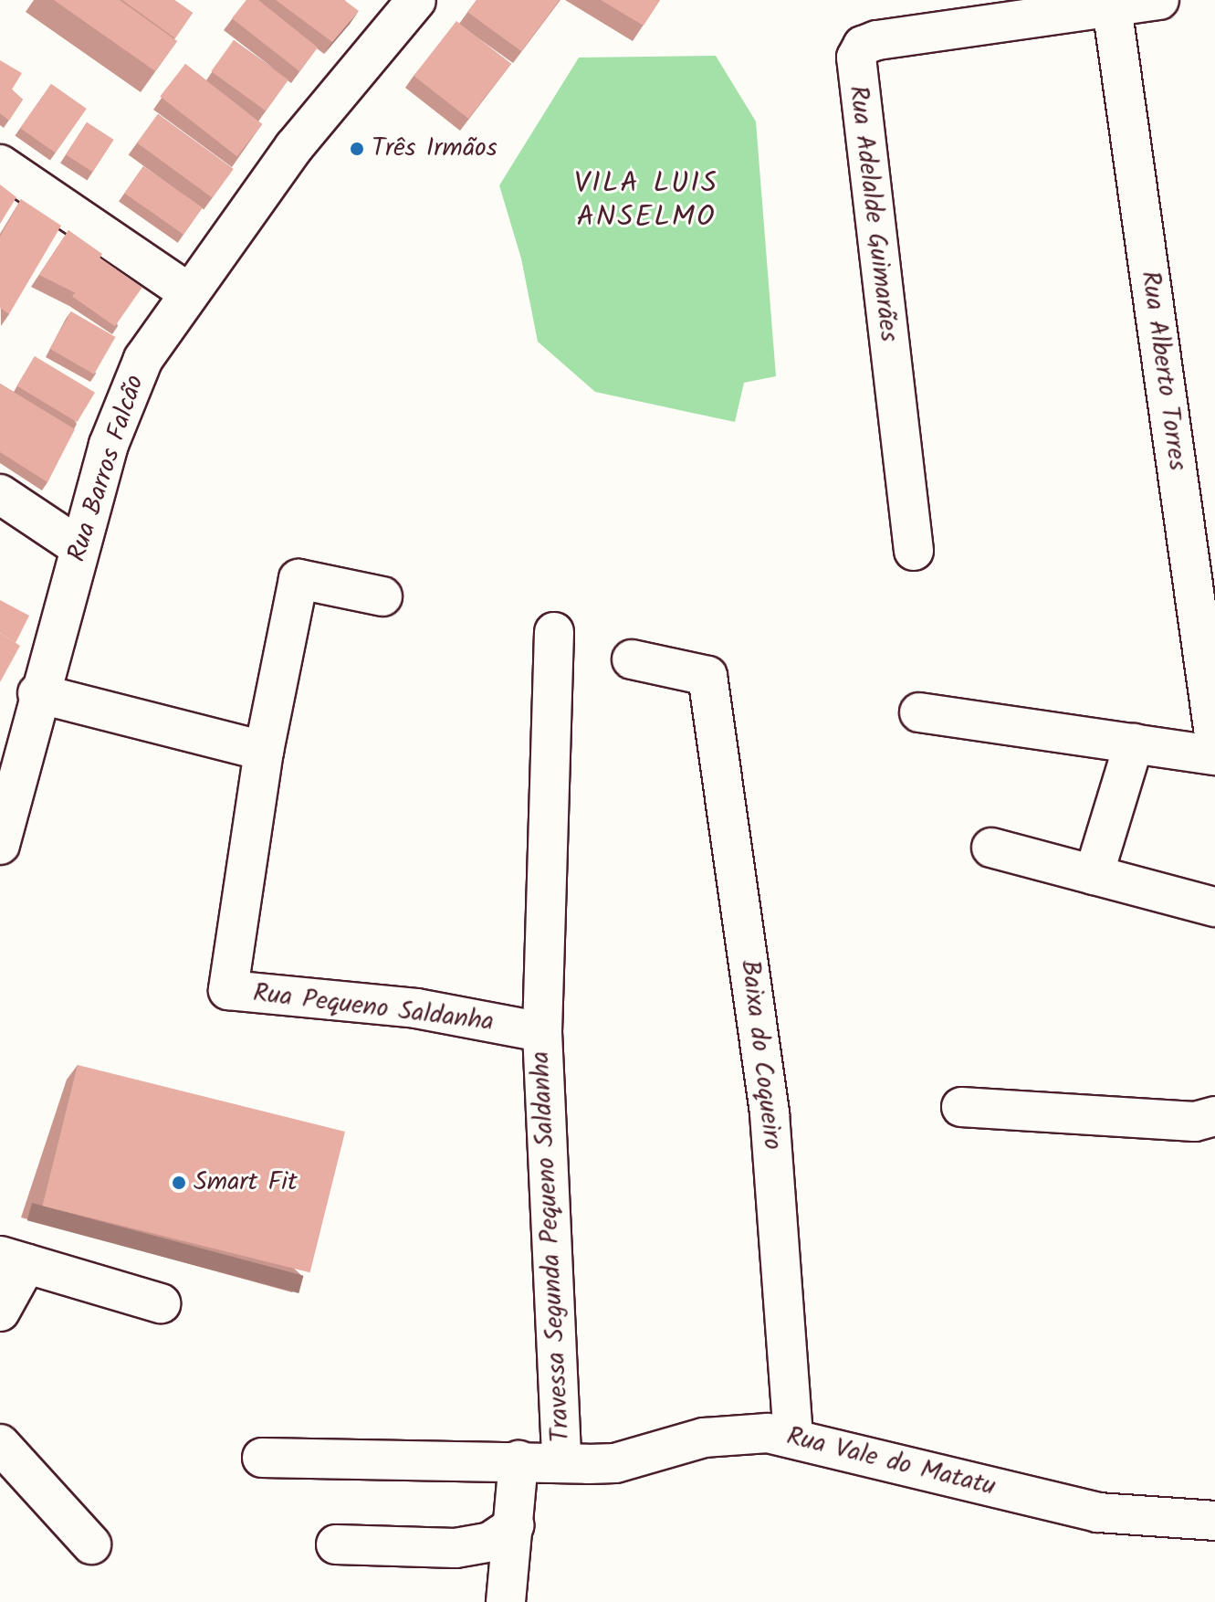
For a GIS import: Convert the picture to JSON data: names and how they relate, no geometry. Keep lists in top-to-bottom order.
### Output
{
  "streets": {
    "street": [
      "Rua Adelalde Guimarães",
      "Rua Alberto Torres",
      "Rua Barros Falcão",
      "Rua Pequeno Saldanha",
      "Baixa do Coqueiro",
      "Travessa Segunda Pequeno Saldanha",
      "Rua Vale do Matatu"
    ]
  },
  "crossings": [
    ["Rua Adelalde Guimarães", "Rua Alberto Torres"],
    ["Rua Pequeno Saldanha", "Travessa Segunda Pequeno Saldanha"],
    ["Baixa do Coqueiro", "Rua Vale do Matatu"],
    ["Travessa Segunda Pequeno Saldanha", "Rua Vale do Matatu"]
  ],
  "districts": ["VILA LUIS ANSELMO"],
  "places": ["Três Irmãos", "Smart Fit"]
}
